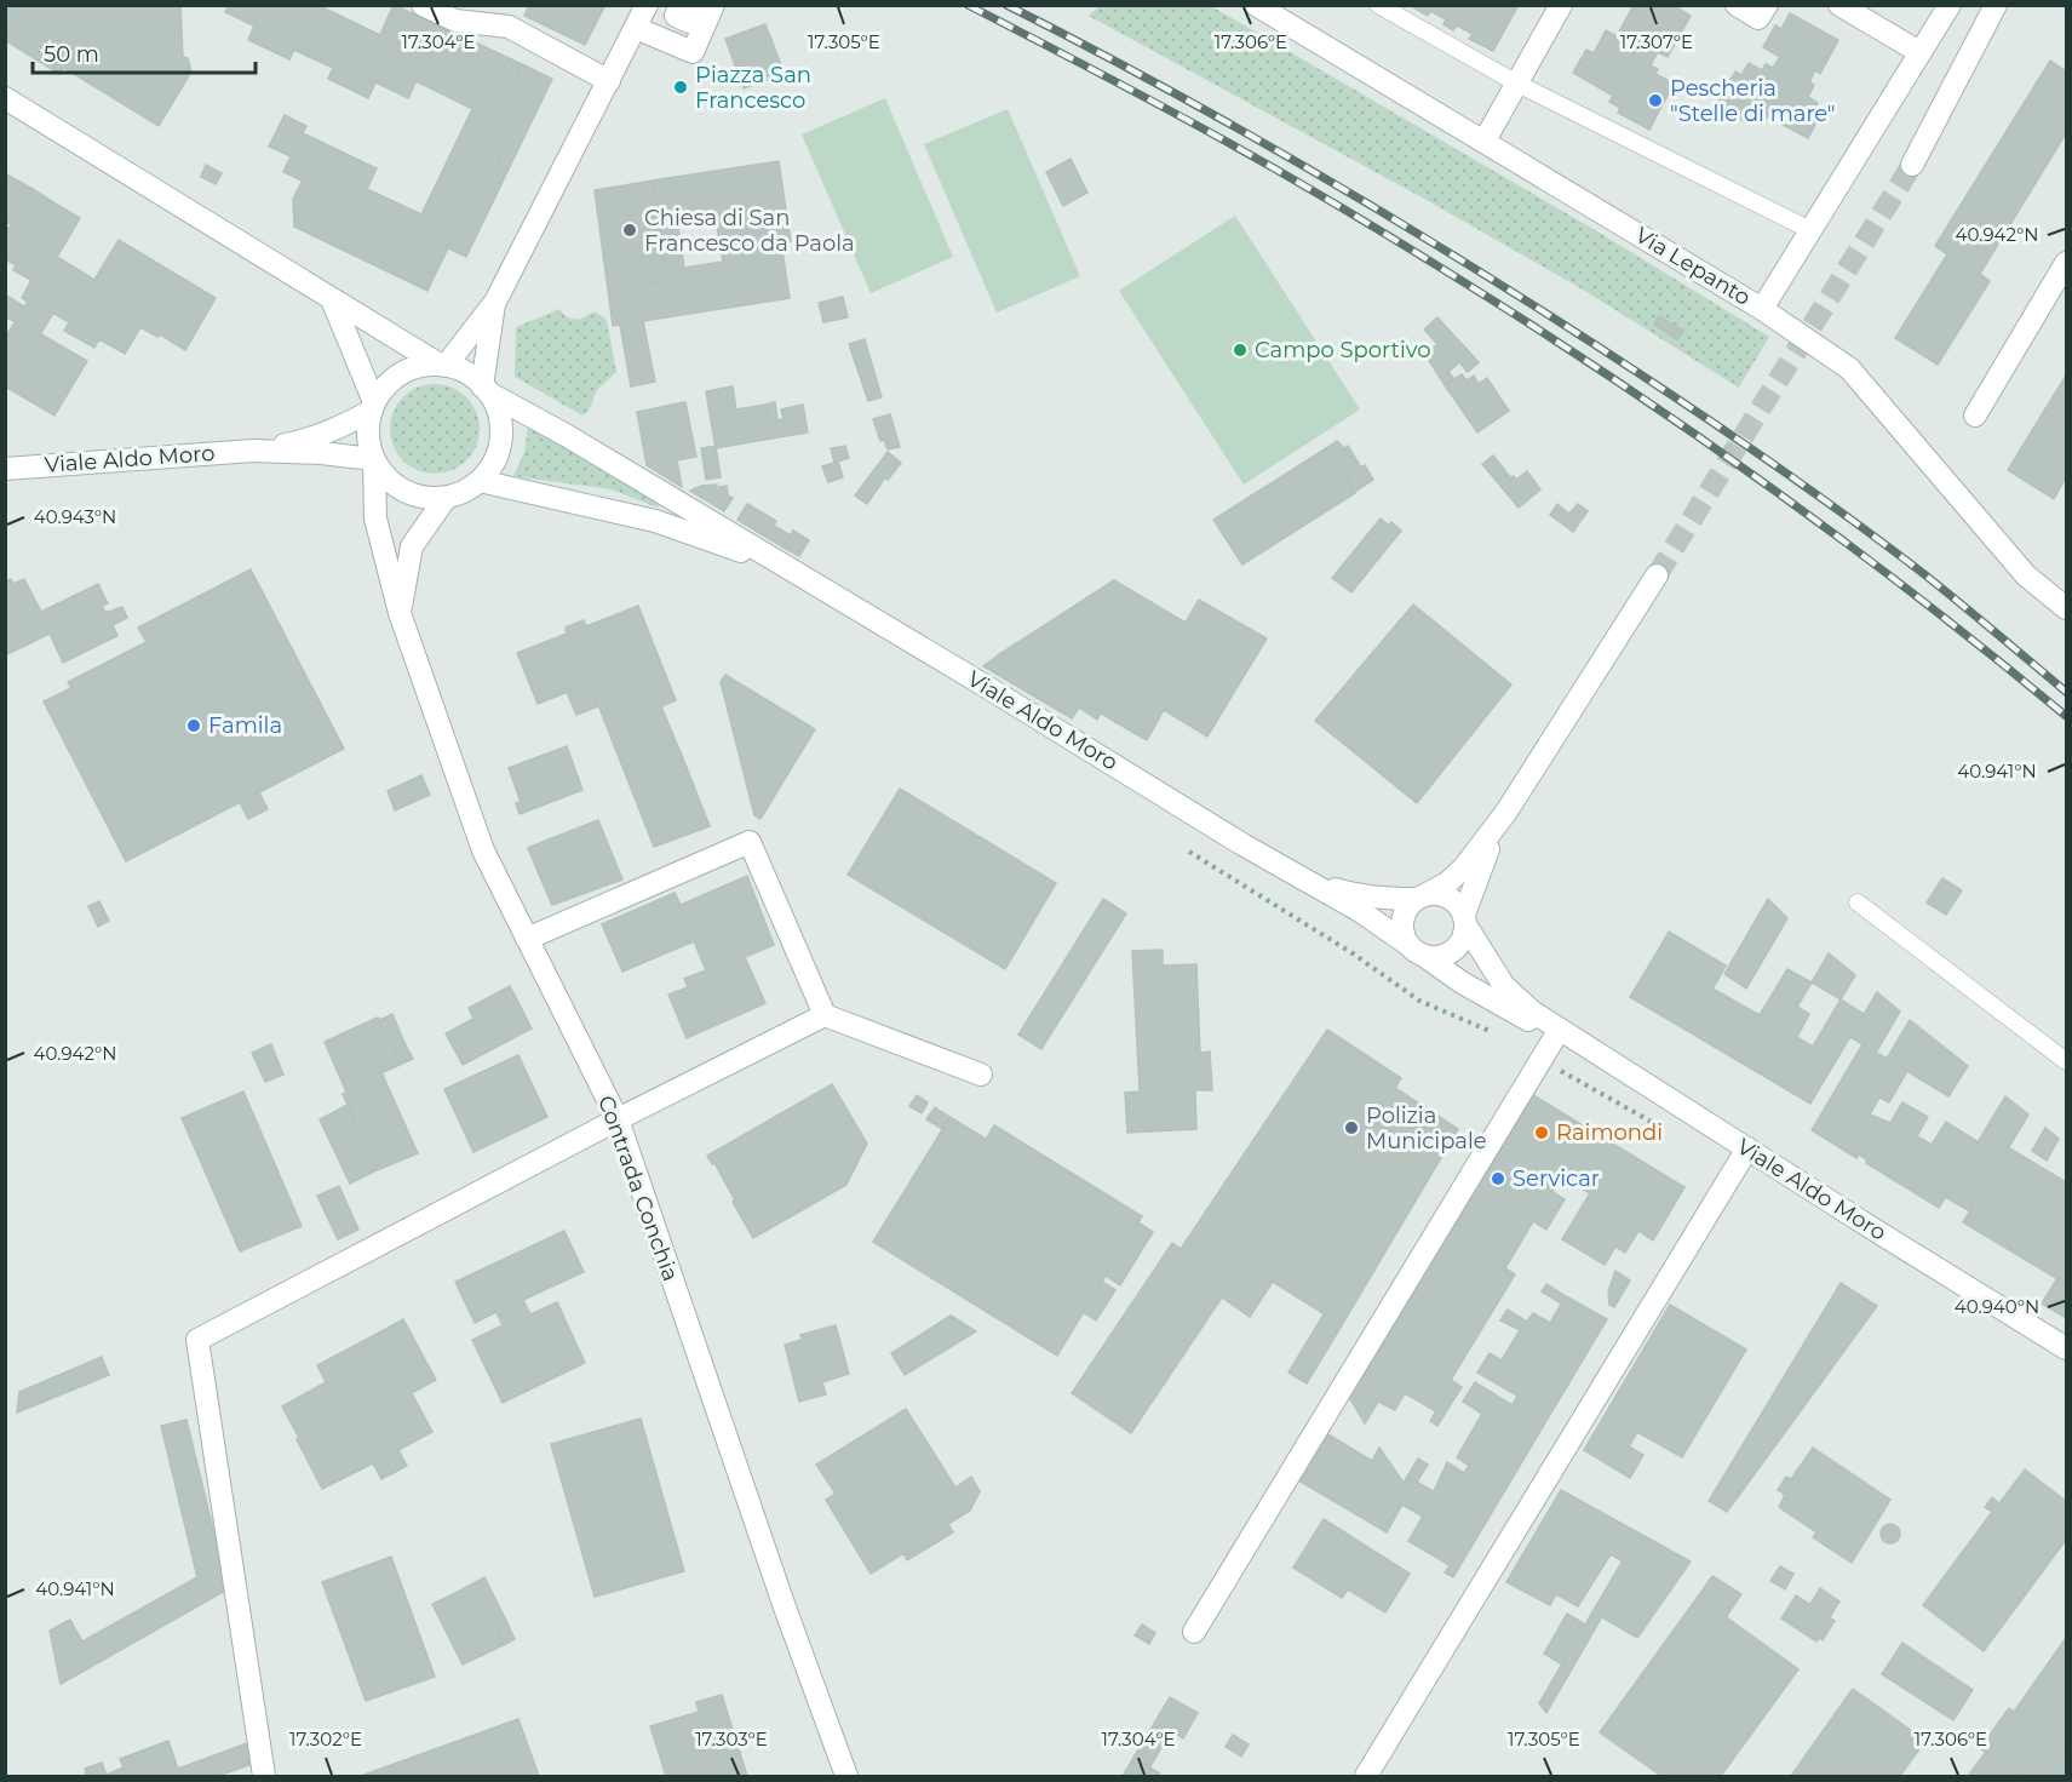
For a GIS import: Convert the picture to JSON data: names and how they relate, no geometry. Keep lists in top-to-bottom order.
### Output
{
  "streets": {
    "street": ["Via Lepanto", "Viale Aldo Moro", "Contrada Conchia"]
  },
  "crossings": [
    ["Viale Aldo Moro", "Contrada Conchia"]
  ],
  "places": [
    "Piazza San Francesco",
    "Pescheria \"Stelle di mare\"",
    "Chiesa di San Francesco da Paola",
    "Campo Sportivo",
    "Famila",
    "Polizia Municipale",
    "Raimondi",
    "Servicar"
  ],
  "scale_bar": "50 m",
  "coordinates": [
    "17.307°E",
    "17.304°E",
    "17.305°E",
    "17.306°E",
    "40.942°N",
    "40.943°N",
    "40.941°N",
    "40.940°N",
    "17.302°E",
    "17.303°E"
  ]
}
